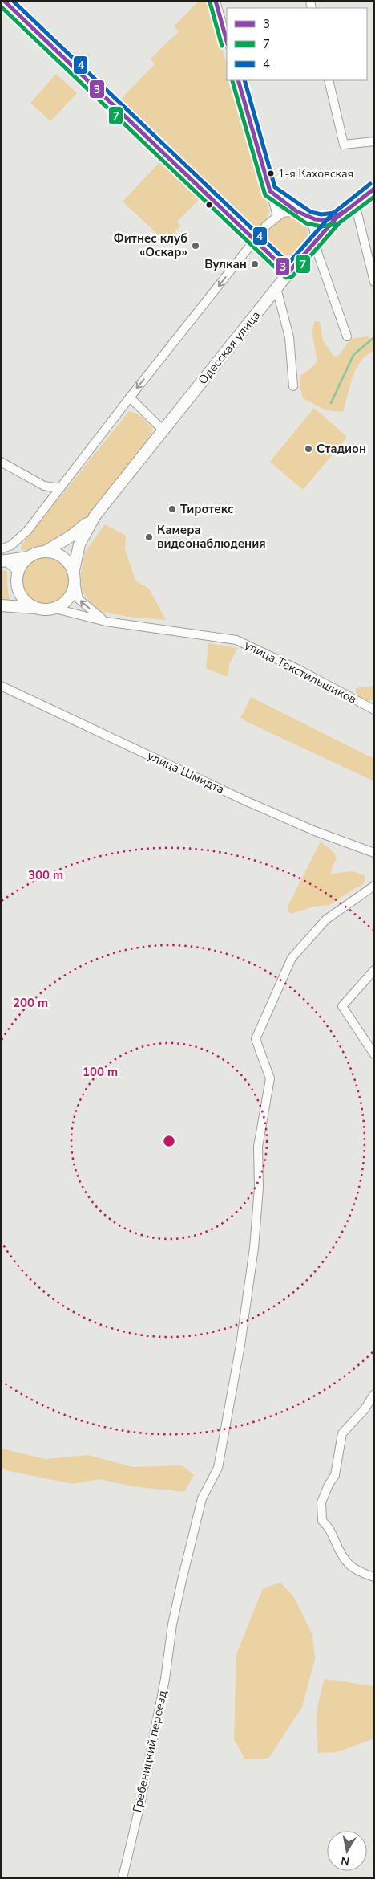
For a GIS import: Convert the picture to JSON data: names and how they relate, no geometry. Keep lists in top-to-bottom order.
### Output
{
  "streets": {
    "main road": ["Одесская улица"],
    "street": ["улица Текстильщиков", "улица Шмидта", "Гребеницкий переезд"]
  },
  "places": [
    "1-я Каховская",
    "Фитнес клуб «Оскар»",
    "Вулкан",
    "Стадион",
    "Тиротекс",
    "Камера видеонаблюдения"
  ],
  "lines": ["transit line 3", "transit line 4", "transit line 7"],
  "legend": ["3", "7", "4"],
  "north": "bottom",
  "rings": ["300 m", "200 m", "100 m"]
}
